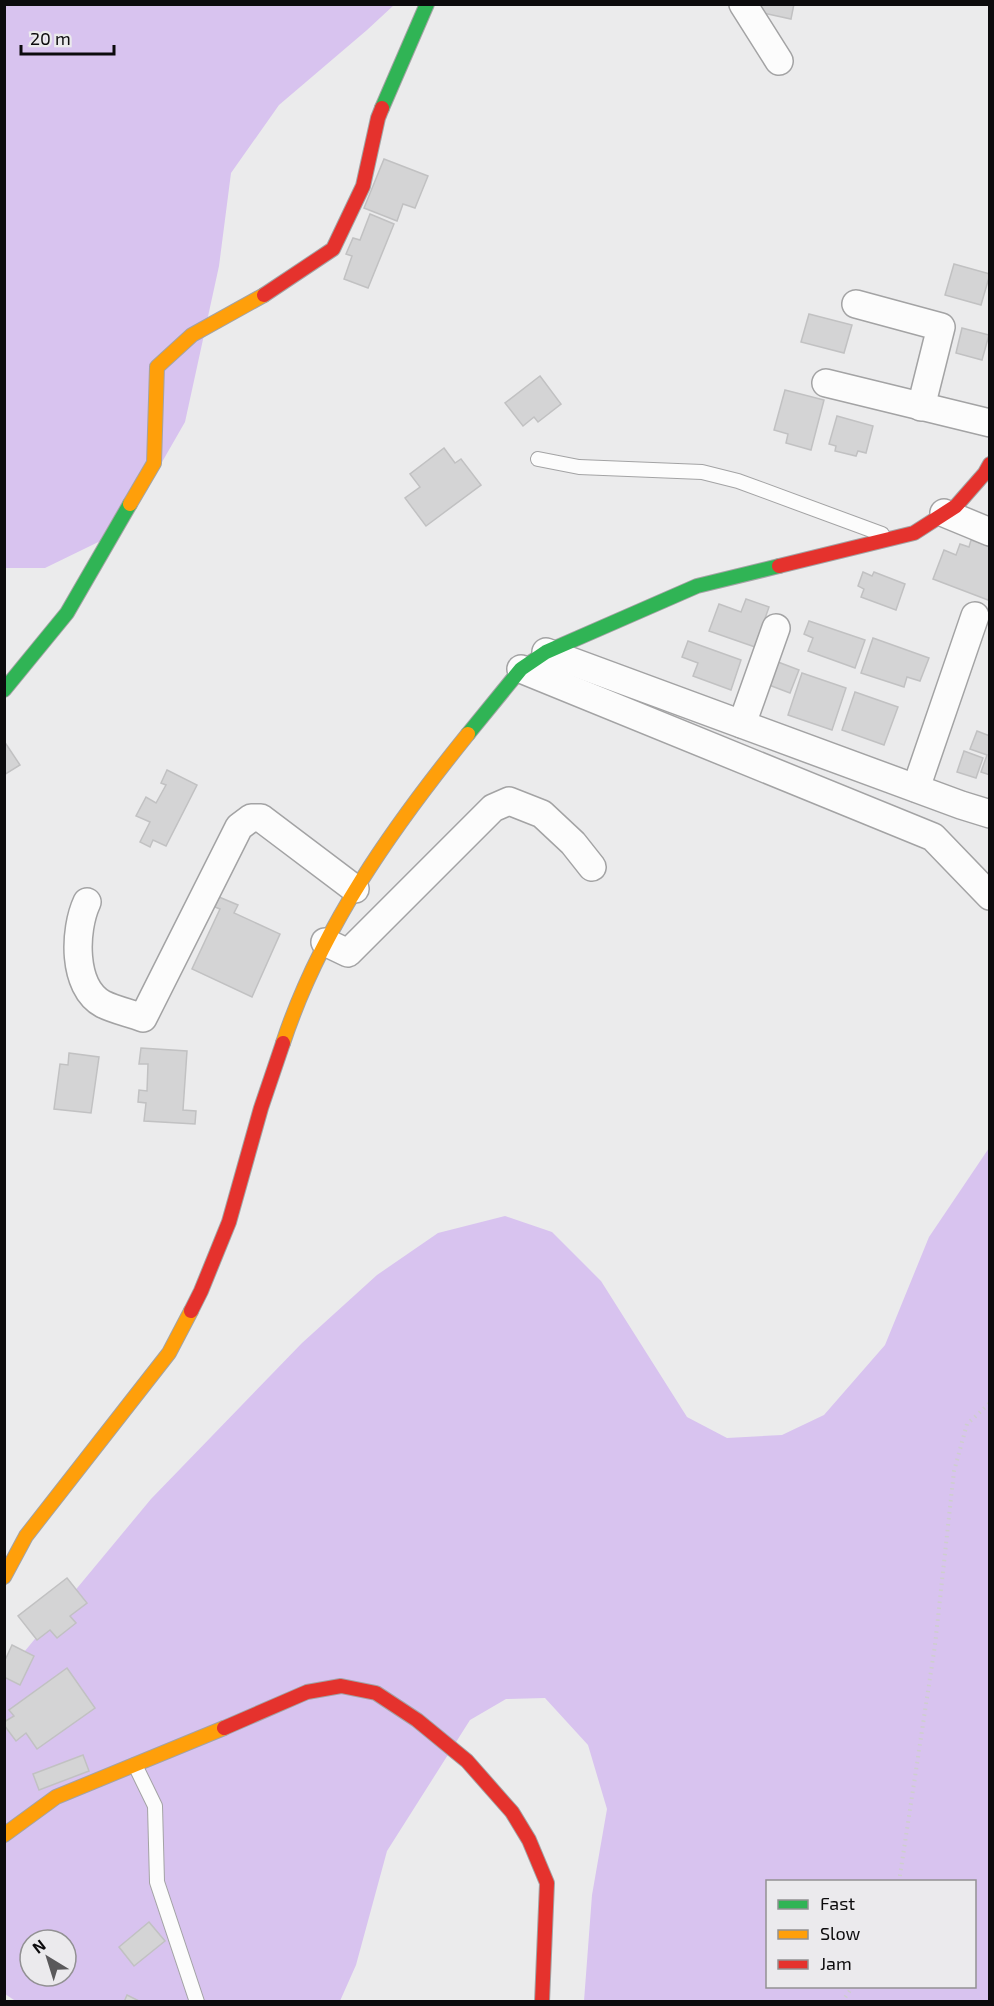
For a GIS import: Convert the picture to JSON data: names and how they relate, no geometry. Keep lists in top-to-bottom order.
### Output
{
  "legend": ["Fast", "Slow", "Jam"],
  "scale_bar": "20 m",
  "north": "top left"
}
